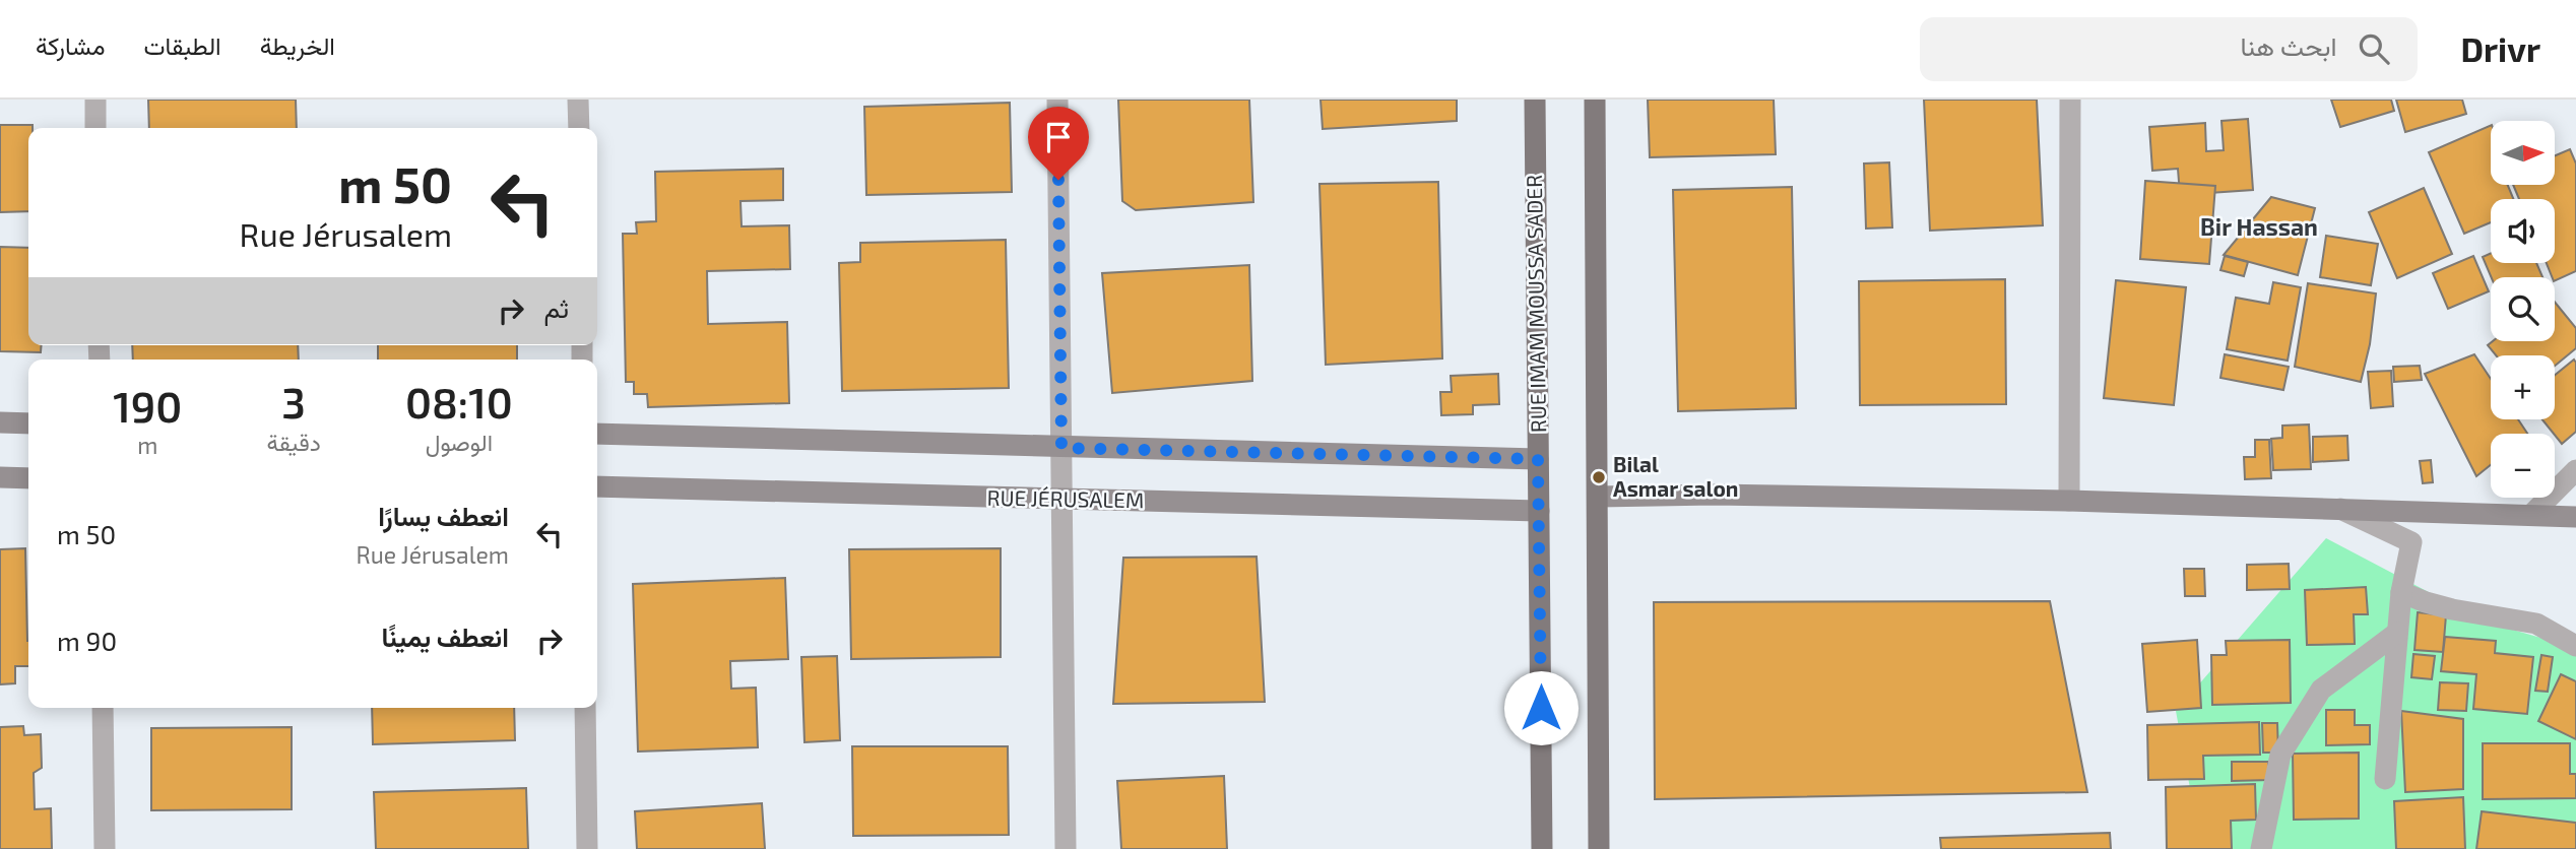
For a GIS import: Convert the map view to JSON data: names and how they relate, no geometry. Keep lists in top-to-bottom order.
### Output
{
  "streets": {
    "main road": ["RUE IMAM MOUSSA SADER"],
    "street": ["RUE JÉRUSALEM"]
  },
  "crossings": [
    ["RUE IMAM MOUSSA SADER", "RUE JÉRUSALEM"]
  ],
  "districts": ["Bir Hassan"],
  "places": ["Bilal Asmar salon"],
  "north": "right",
  "page": {
    "header": "Drivr",
    "search": "ابحث هنا",
    "nav": ["الخريطة", "الطبقات", "مشاركة"],
    "map_buttons": ["+", "−"],
    "turn": ["50 m", "Rue Jérusalem"],
    "then": "ثم",
    "eta": [
      "08:10",
      "الوصول",
      "3",
      "دقيقة",
      "190",
      "m"
    ],
    "list": [
      {
        "name": "انعطف يسارًا",
        "note": "Rue Jérusalem",
        "value": "50 m"
      },
      {
        "name": "انعطف يمينًا",
        "value": "90 m"
      }
    ]
  }
}
